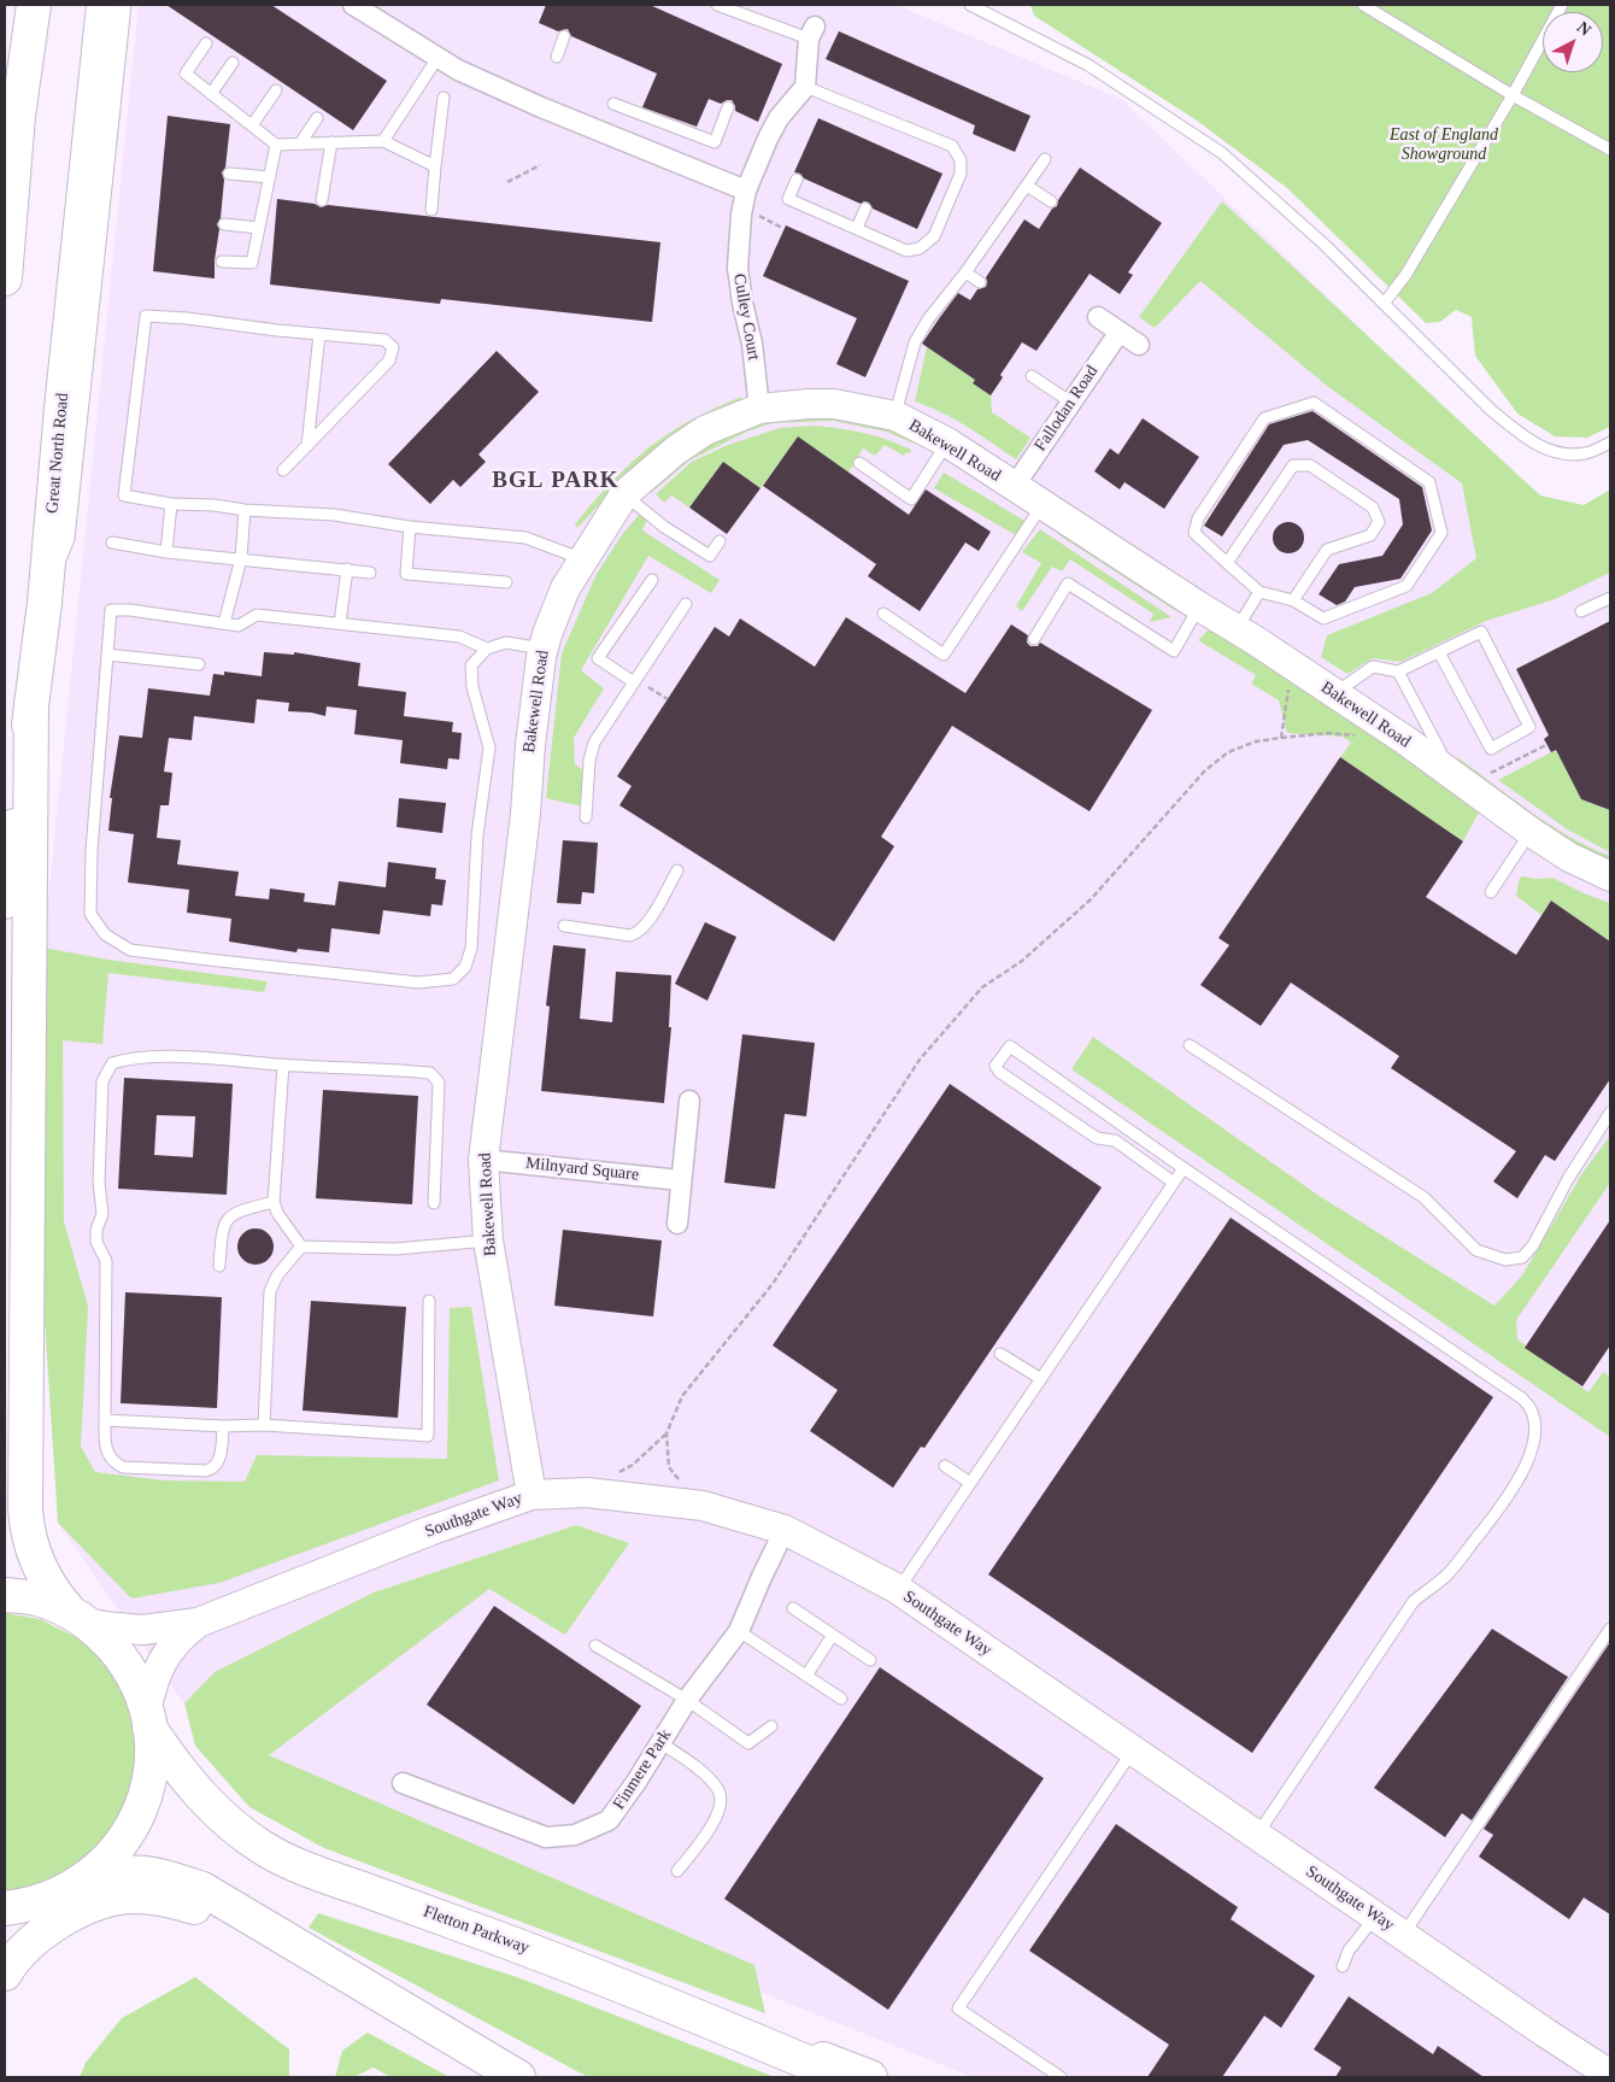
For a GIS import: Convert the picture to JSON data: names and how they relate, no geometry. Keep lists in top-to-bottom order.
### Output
{
  "streets": {
    "highway": ["Great North Road", "Fletton Parkway"],
    "street": [
      "Culley Court",
      "Fallodan Road",
      "Bakewell Road",
      "Milnyard Square",
      "Southgate Way",
      "Finmere Park"
    ]
  },
  "crossings": [
    ["Culley Court", "Bakewell Road"],
    ["Fallodan Road", "Bakewell Road"],
    ["Bakewell Road", "Milnyard Square"],
    ["Bakewell Road", "Southgate Way"],
    ["Southgate Way", "Finmere Park"],
    ["Southgate Way", "Fletton Parkway"]
  ],
  "districts": ["BGL PARK"],
  "parks": ["East of England Showground"],
  "north": "top right"
}
